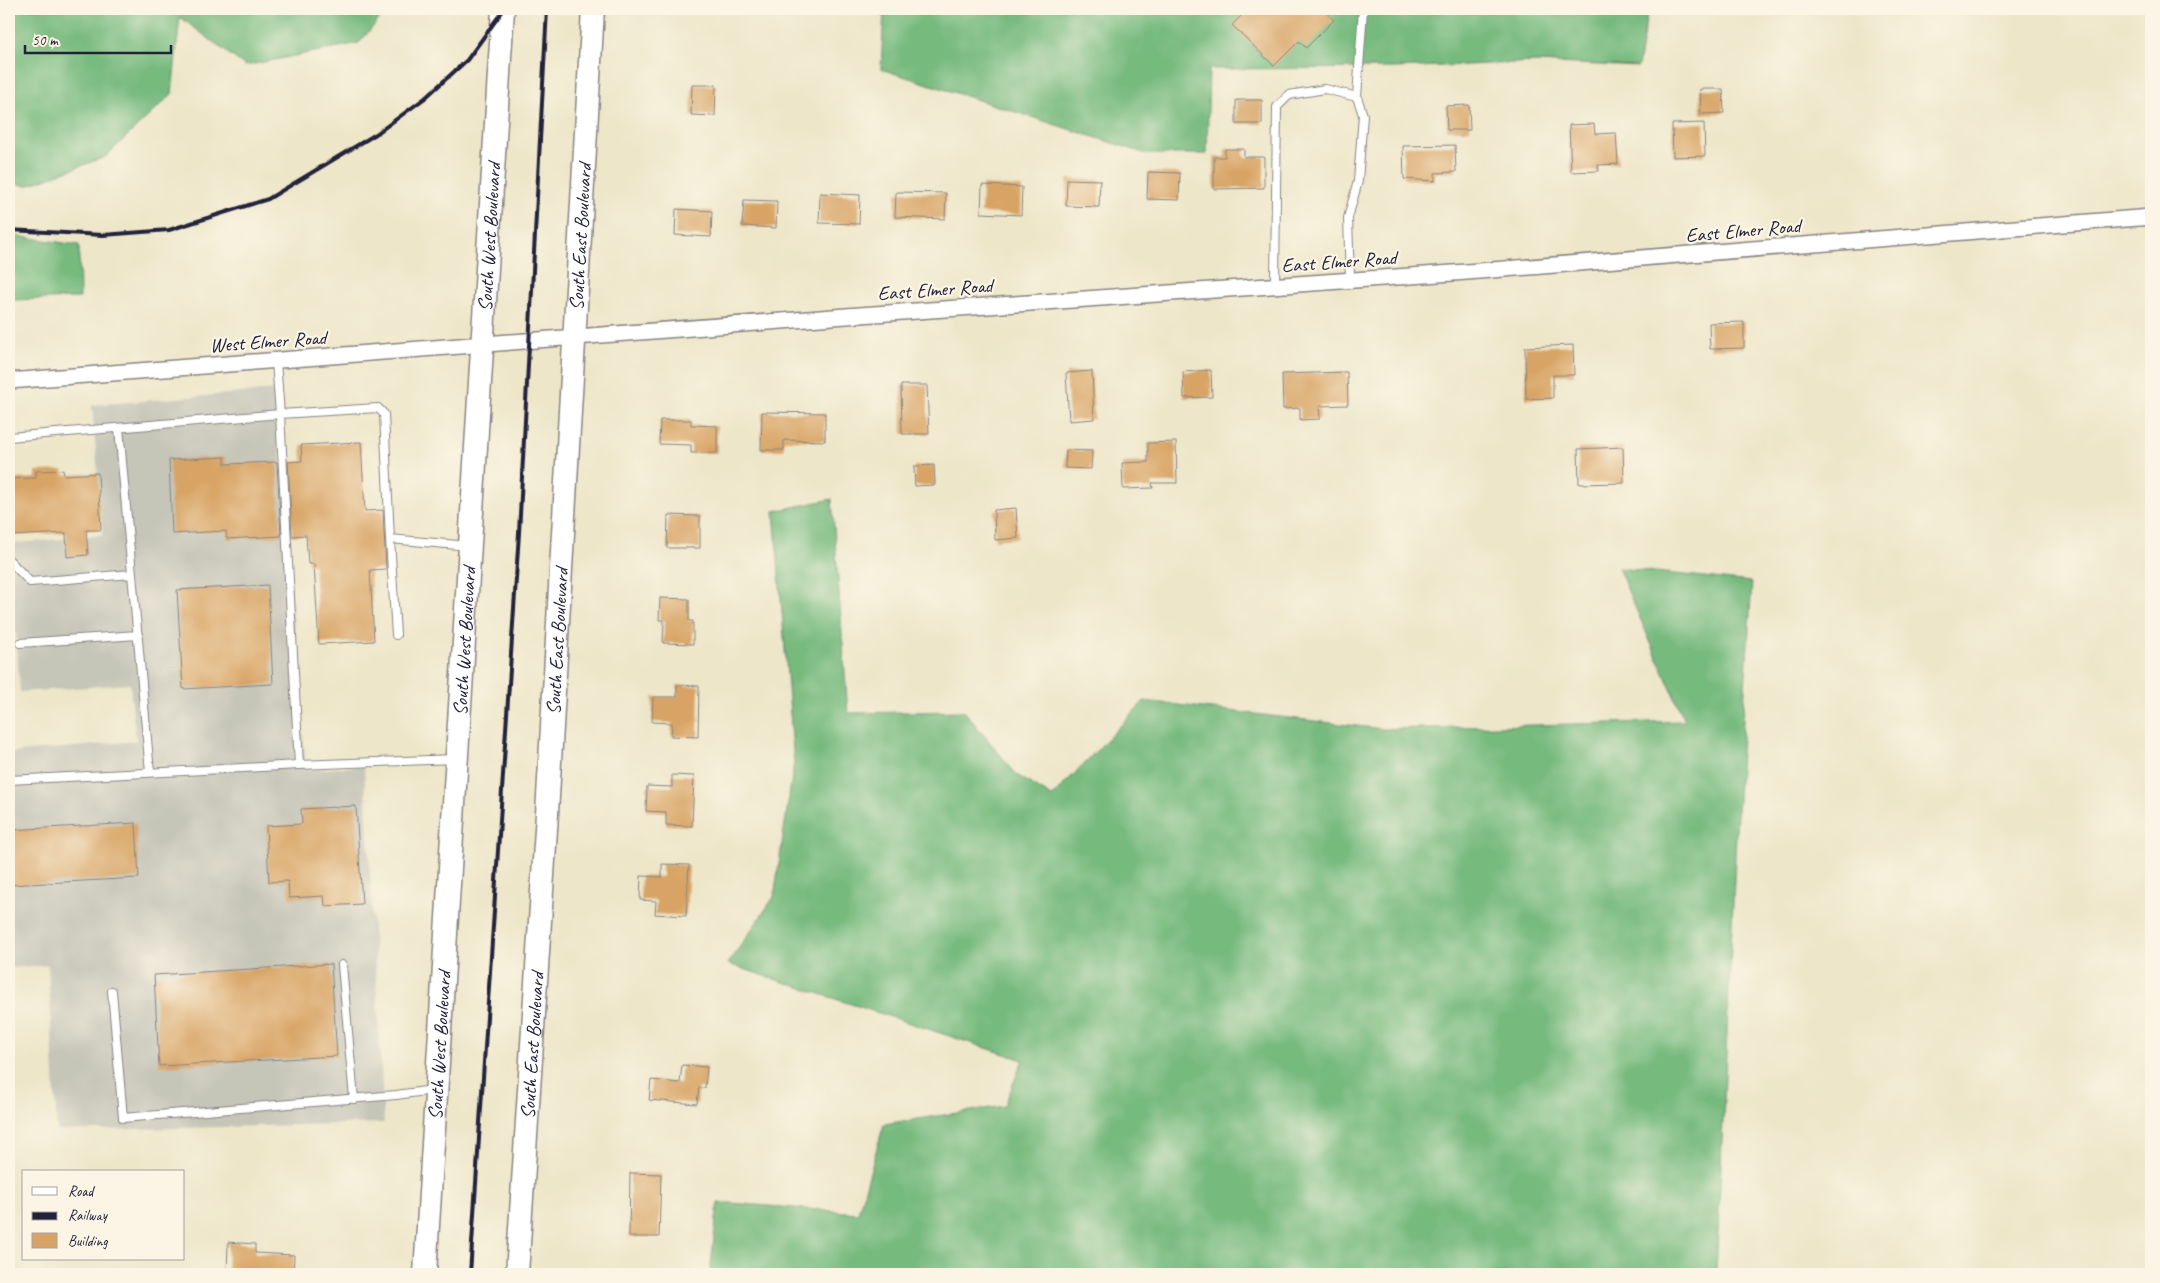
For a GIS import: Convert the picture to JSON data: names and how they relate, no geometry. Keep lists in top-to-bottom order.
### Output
{
  "streets": {
    "main road": ["South West Boulevard", "South East Boulevard"],
    "street": ["East Elmer Road", "West Elmer Road"]
  },
  "crossings": [
    ["East Elmer Road", "South East Boulevard"],
    ["East Elmer Road", "West Elmer Road"],
    ["South West Boulevard", "West Elmer Road"]
  ],
  "legend": ["Road", "Railway", "Building"],
  "scale_bar": "50 m"
}
